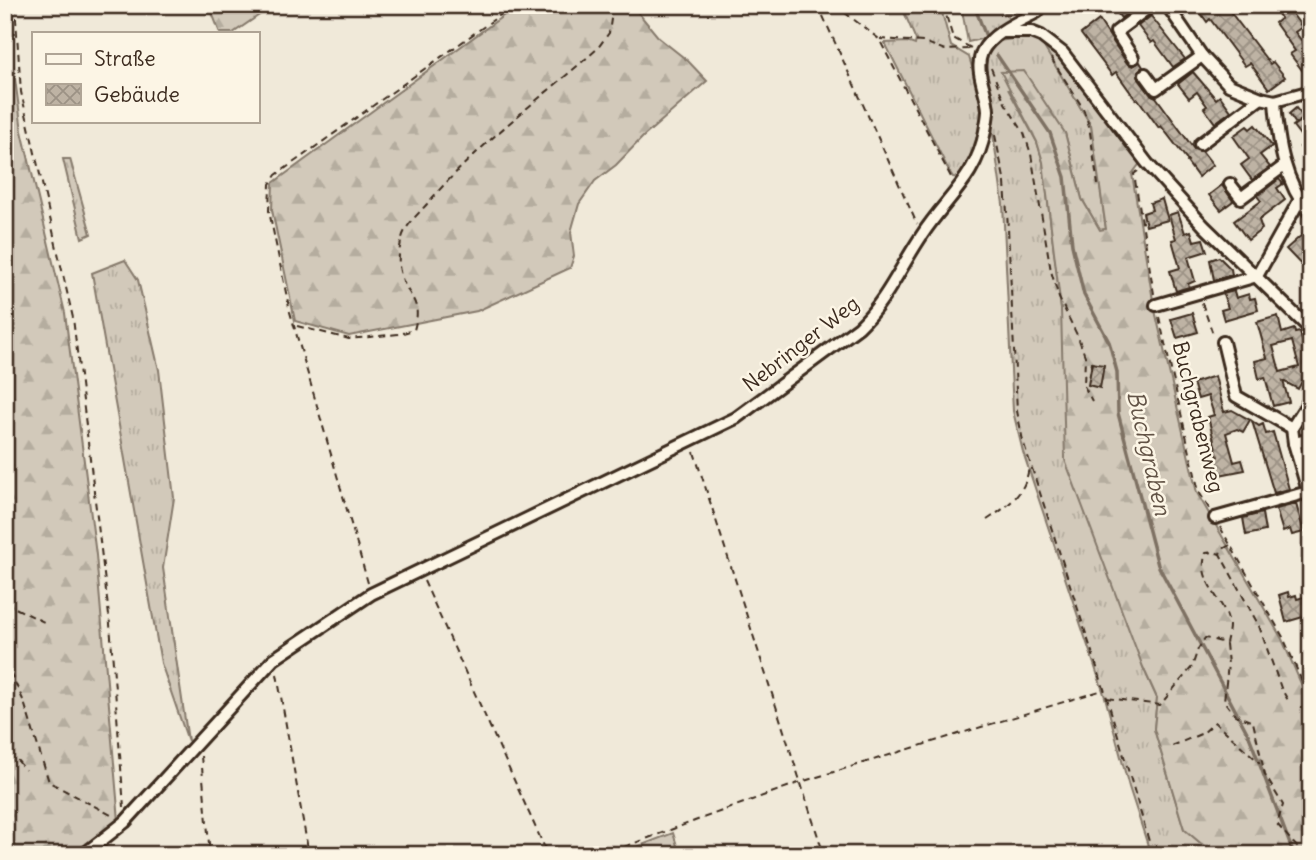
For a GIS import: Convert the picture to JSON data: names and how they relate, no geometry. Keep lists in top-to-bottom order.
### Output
{
  "streets": {
    "street": ["Nebringer Weg"],
    "path": ["Buchgrabenweg"]
  },
  "water": ["Buchgraben"],
  "legend": ["Straße", "Gebäude"]
}
